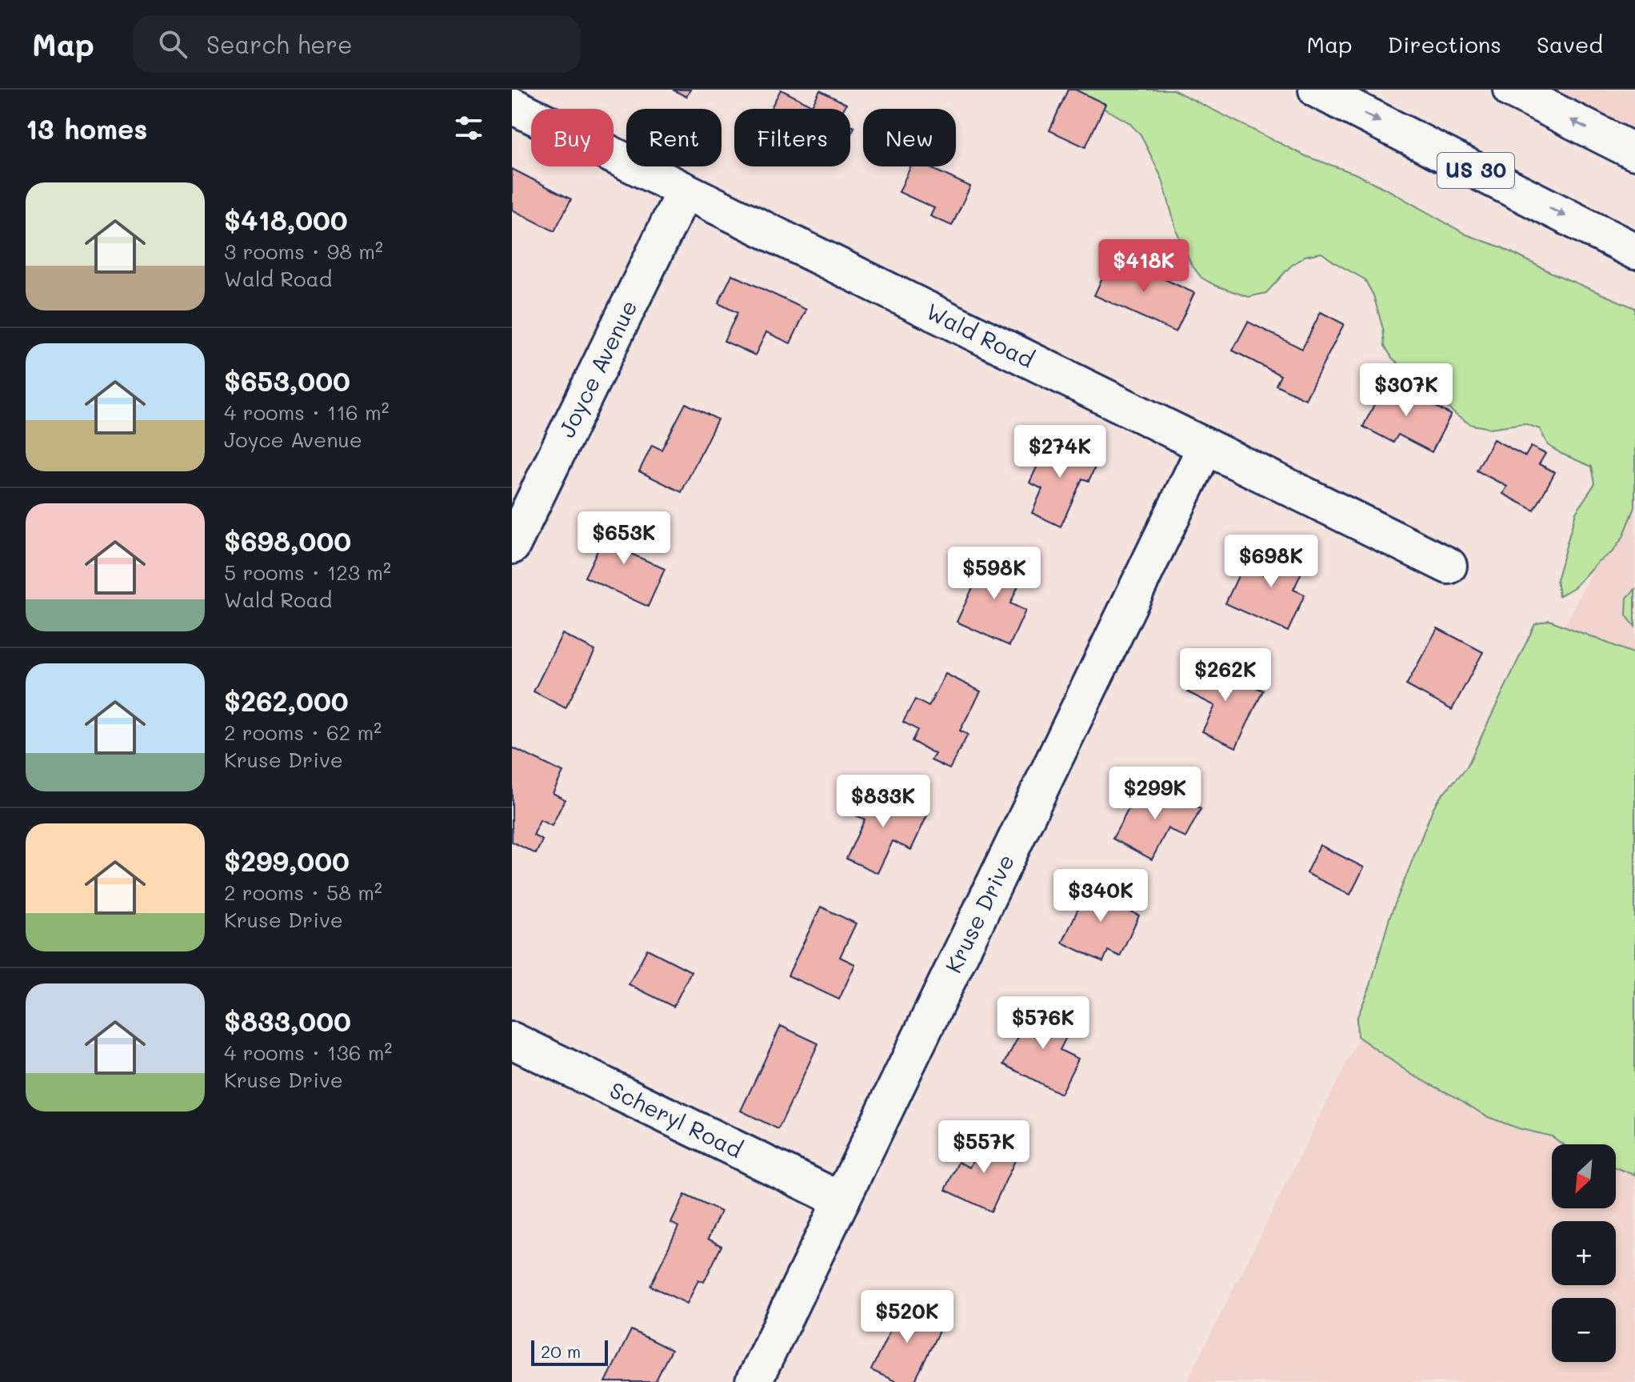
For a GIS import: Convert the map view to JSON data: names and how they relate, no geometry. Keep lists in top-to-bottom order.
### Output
{
  "streets": {
    "main road": [
      "US 30",
      "Wald Road",
      "Joyce Avenue",
      "Kruse Drive",
      "Scheryl Road"
    ]
  },
  "crossings": [
    ["Wald Road", "Joyce Avenue"],
    ["Wald Road", "Kruse Drive"],
    ["Kruse Drive", "Scheryl Road"]
  ],
  "scale_bar": "20 m",
  "north": "bottom left",
  "page": {
    "header": "Map",
    "search": "Search here",
    "nav": ["Map", "Directions", "Saved"],
    "heading": "13 homes",
    "chip": [
      "Buy",
      "Rent",
      "Filters",
      "New"
    ],
    "list": [
      {
        "name": "$418,000",
        "note": "3 rooms · 98 m² · Wald Road"
      },
      {
        "name": "$653,000",
        "note": "4 rooms · 116 m² · Joyce Avenue"
      },
      {
        "name": "$698,000",
        "note": "5 rooms · 123 m² · Wald Road"
      },
      {
        "name": "$262,000",
        "note": "2 rooms · 62 m² · Kruse Drive"
      },
      {
        "name": "$299,000",
        "note": "2 rooms · 58 m² · Kruse Drive"
      },
      {
        "name": "$833,000",
        "note": "4 rooms · 136 m² · Kruse Drive"
      }
    ],
    "price": [
      "$418K",
      "$307K",
      "$274K",
      "$653K",
      "$698K",
      "$598K",
      "$262K",
      "$299K",
      "$833K",
      "$340K",
      "$576K",
      "$557K",
      "$520K"
    ],
    "map_buttons": ["+", "−"],
    "scale": "20 m"
  }
}
